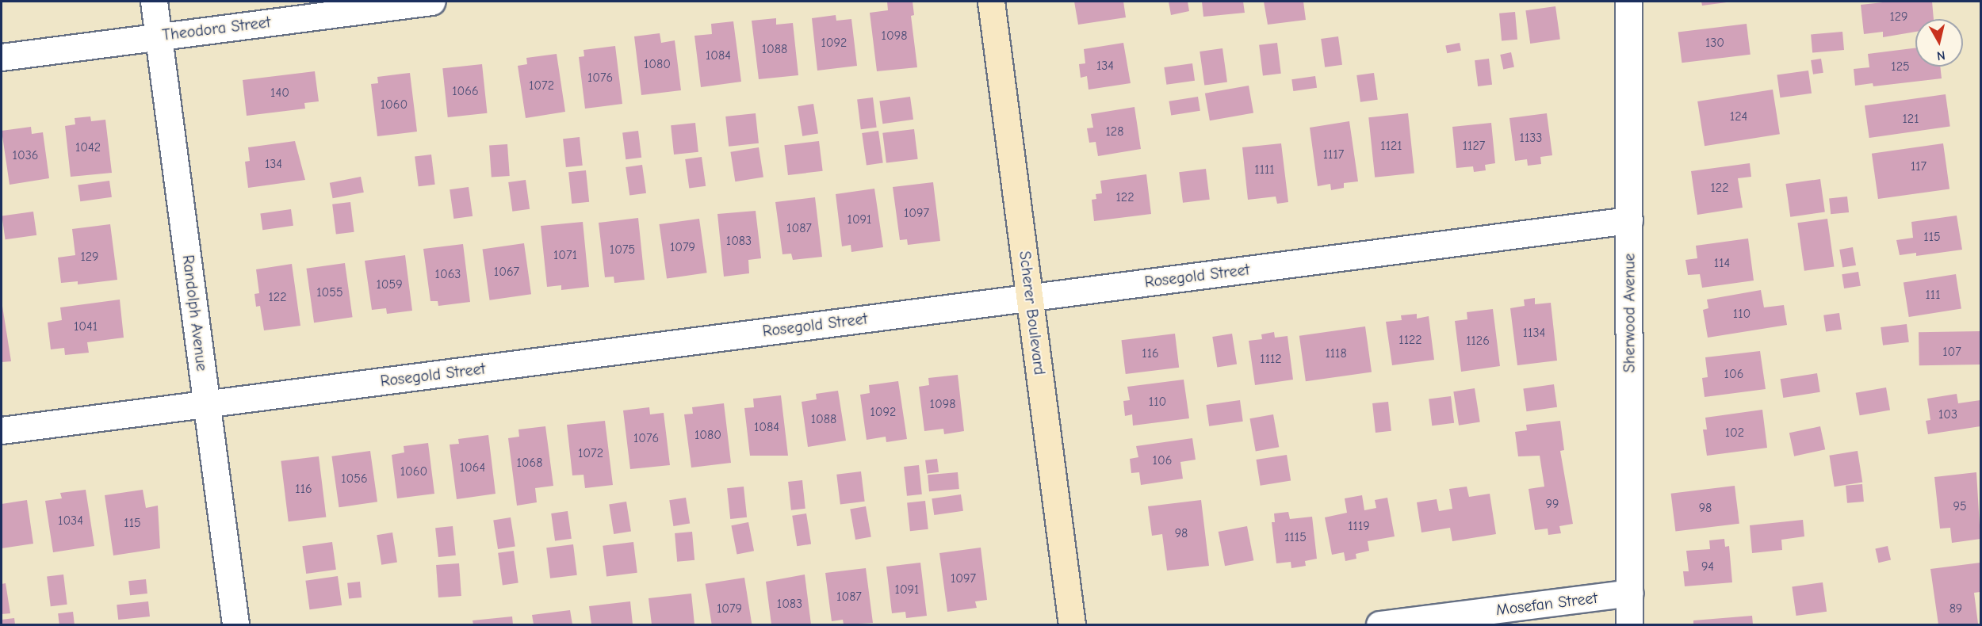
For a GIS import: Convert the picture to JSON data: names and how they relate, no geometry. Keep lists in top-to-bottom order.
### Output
{
  "streets": {
    "street": [
      "Theodora Street",
      "Rosegold Street",
      "Randolph Avenue",
      "Scherer Boulevard",
      "Sherwood Avenue",
      "Mosefan Street"
    ]
  },
  "crossings": [
    ["Theodora Street", "Randolph Avenue"],
    ["Rosegold Street", "Randolph Avenue"],
    ["Rosegold Street", "Scherer Boulevard"],
    ["Rosegold Street", "Sherwood Avenue"],
    ["Sherwood Avenue", "Mosefan Street"]
  ],
  "house_numbers": [
    "129",
    "1098",
    "1092",
    "130",
    "1088",
    "1084",
    "1080",
    "134",
    "125",
    "1076",
    "1072",
    "1066",
    "140",
    "1060",
    "124",
    "121",
    "128",
    "1133",
    "1121",
    "1127",
    "1042",
    "1117",
    "1036",
    "134",
    "117",
    "1111",
    "122",
    "122",
    "1097",
    "1091",
    "1087",
    "115",
    "1083",
    "1079",
    "1075",
    "1071",
    "129",
    "114",
    "1067",
    "1063",
    "1059",
    "1055",
    "111",
    "122",
    "110",
    "1041",
    "1134",
    "1122",
    "1126",
    "107",
    "116",
    "1118",
    "1112",
    "106",
    "110",
    "1098",
    "1092",
    "103",
    "1088",
    "1084",
    "102",
    "1080",
    "1076",
    "1072",
    "106",
    "1068",
    "1064",
    "1060",
    "1056",
    "116",
    "99",
    "95",
    "98",
    "1034",
    "115",
    "1119",
    "98",
    "1115",
    "94",
    "1097",
    "1091",
    "1087",
    "1083",
    "1079",
    "89"
  ],
  "north": "bottom"
}
